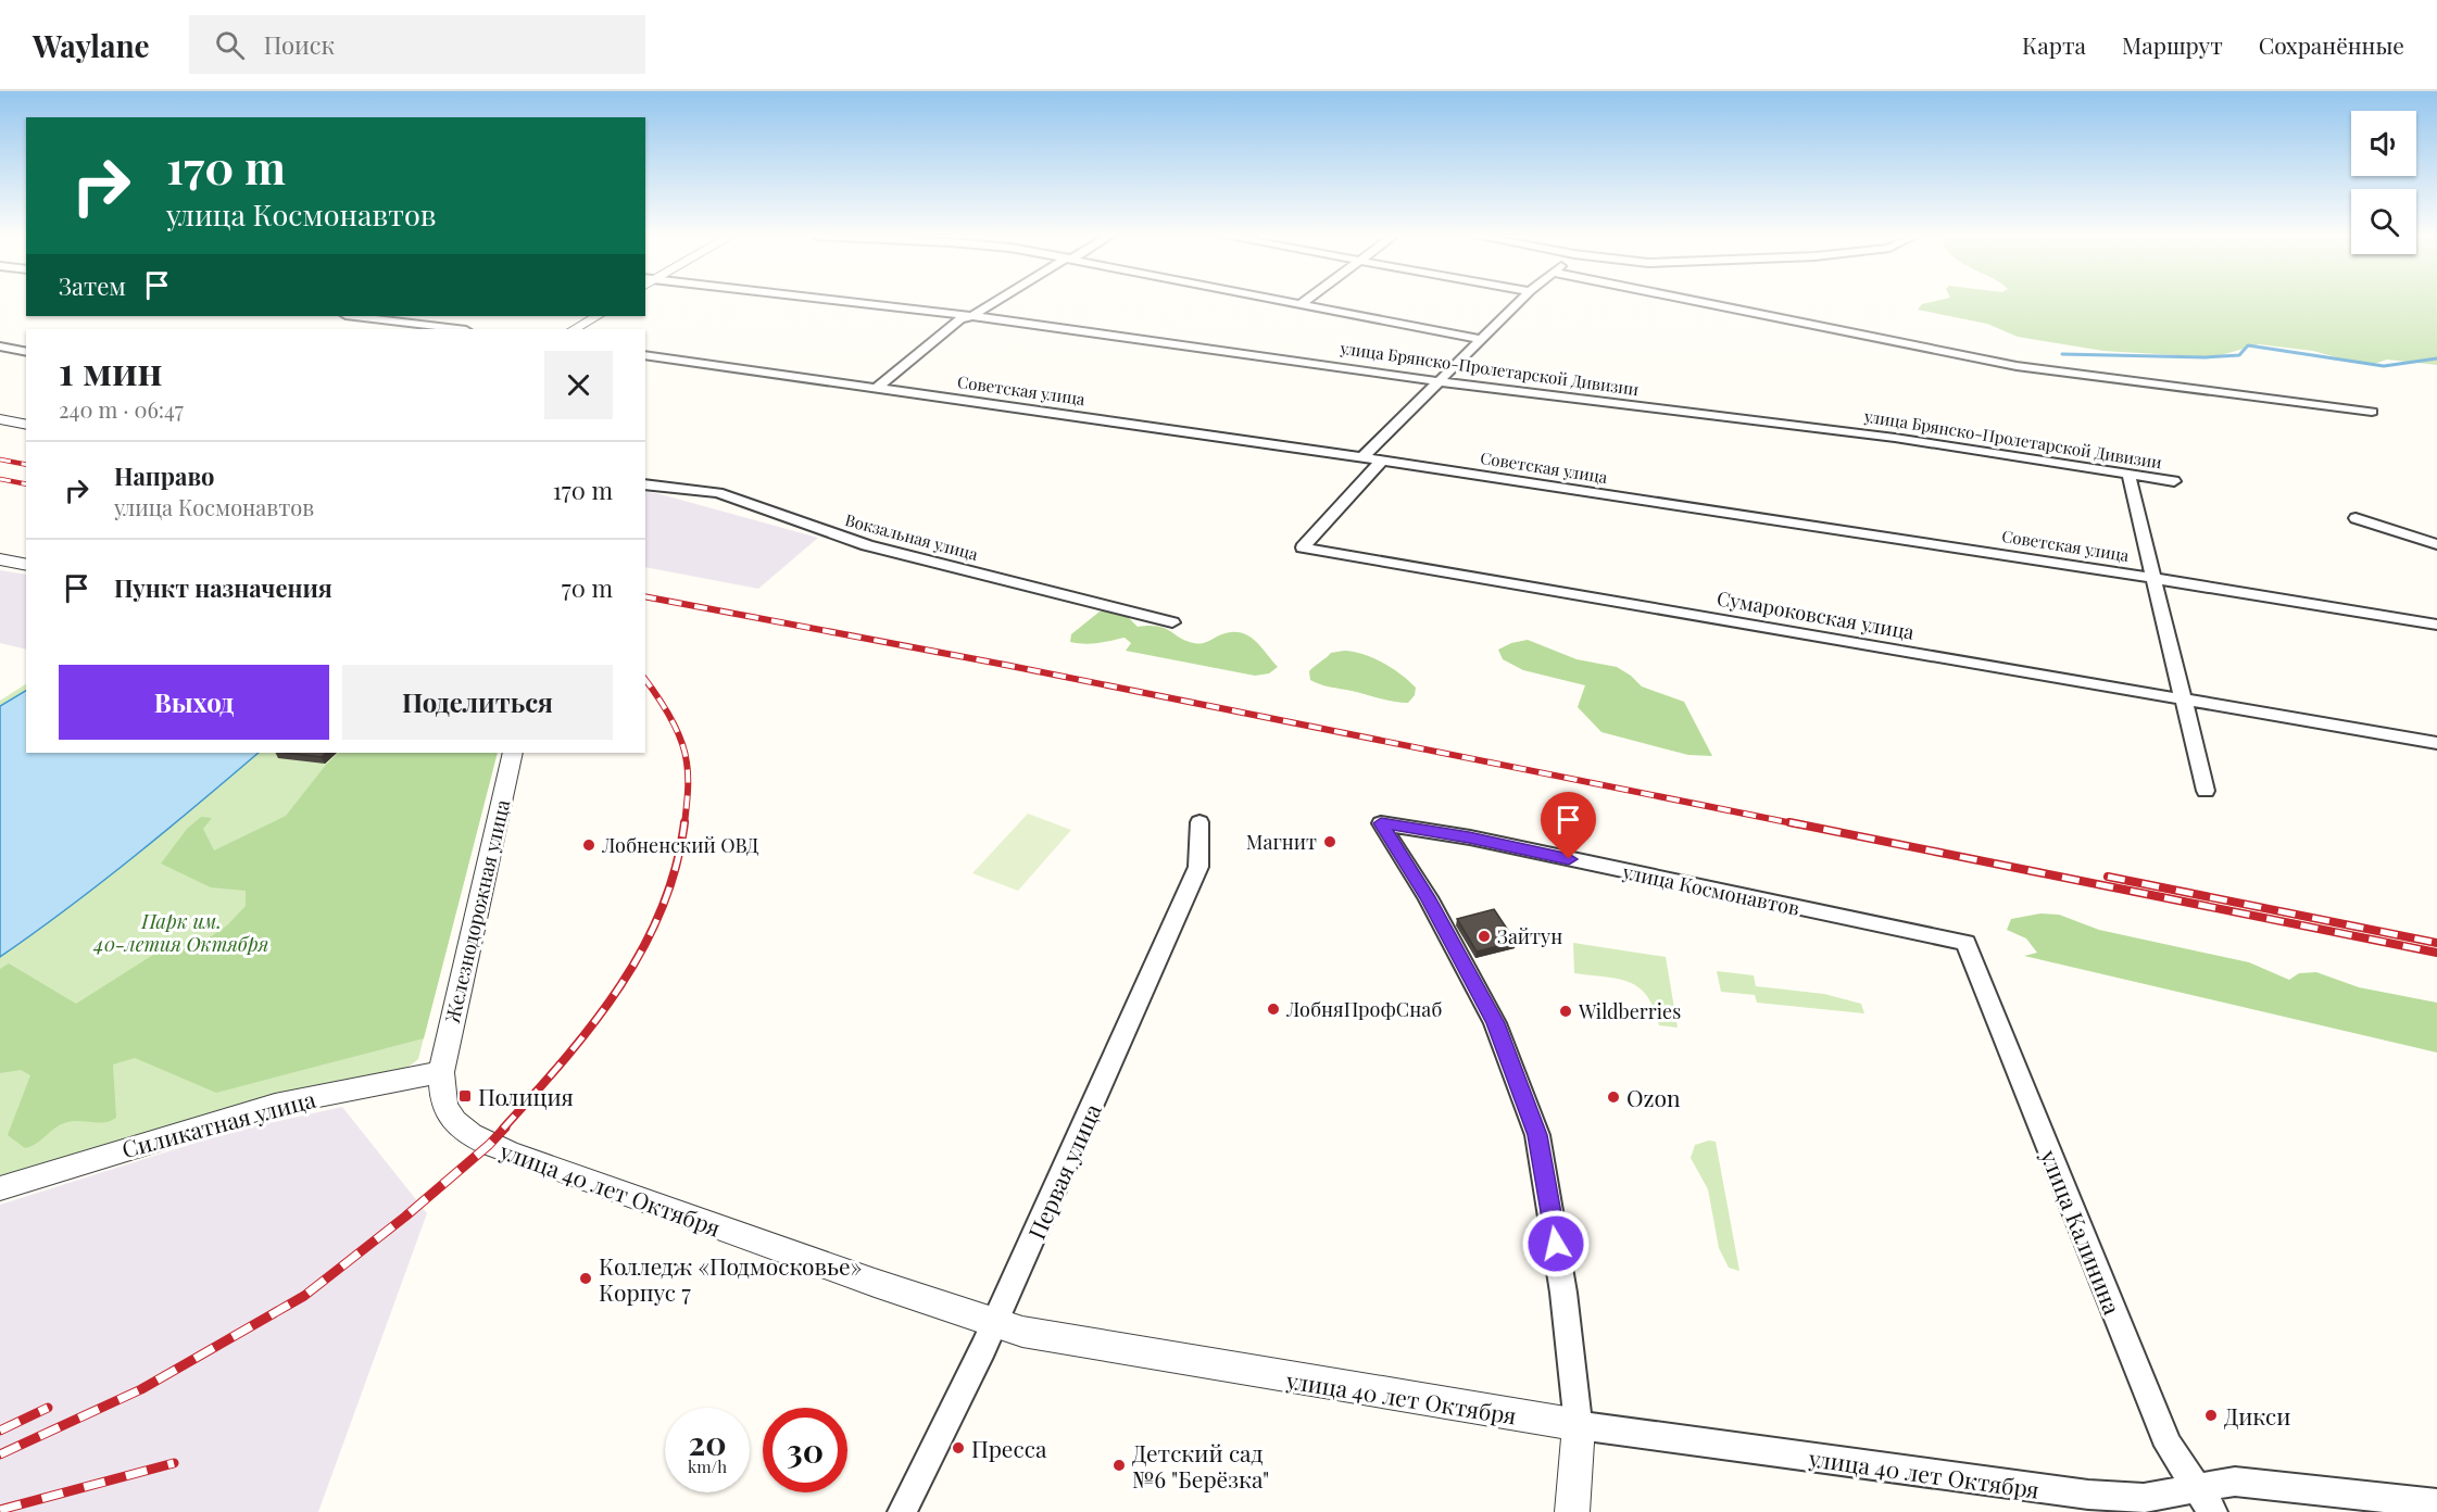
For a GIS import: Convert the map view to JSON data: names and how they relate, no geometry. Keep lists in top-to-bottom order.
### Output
{
  "streets": {
    "street": [
      "улица Брянско-Пролетарской Дивизии",
      "Советская улица",
      "Вокзальная улица",
      "Сумароковская улица",
      "улица Космонавтов",
      "Железнодорожная улица",
      "Силикатная улица",
      "Первая улица",
      "улица 40 лет Октября",
      "улица Калинина"
    ]
  },
  "crossings": [
    ["Советская улица", "Сумароковская улица"],
    ["улица Космонавтов", "улица 40 лет Октября"],
    ["улица Космонавтов", "улица Калинина"],
    ["Железнодорожная улица", "Силикатная улица"],
    ["Железнодорожная улица", "улица 40 лет Октября"],
    ["Силикатная улица", "улица 40 лет Октября"],
    ["Первая улица", "улица 40 лет Октября"],
    ["улица 40 лет Октября", "улица Калинина"]
  ],
  "parks": ["Парк им. 40-летия Октября"],
  "places": {
    "other": [
      "Магнит",
      "Лобненский ОВД",
      "Зайтун",
      "ЛобняПрофСнаб",
      "Wildberries",
      "Ozon",
      "Колледж «Подмосковье» Корпус 7",
      "Дикси",
      "Пресса",
      "Детский сад №6 \"Берёзка\""
    ],
    "transit": ["Полиция"]
  },
  "page": {
    "header": "Waylane",
    "search": "Поиск",
    "nav": ["Карта", "Маршрут", "Сохранённые"],
    "turn": ["170 m", "улица Космонавтов"],
    "then": "Затем",
    "heading": ["1 мин", "240 m · 06:47"],
    "list": [
      {
        "name": "Направо",
        "note": "улица Космонавтов",
        "value": "170 m"
      },
      {
        "name": "Пункт назначения",
        "value": "70 m"
      }
    ],
    "buttons": ["Выход", "Поделиться"],
    "speed": "20 km/h",
    "limit": "30"
  }
}
